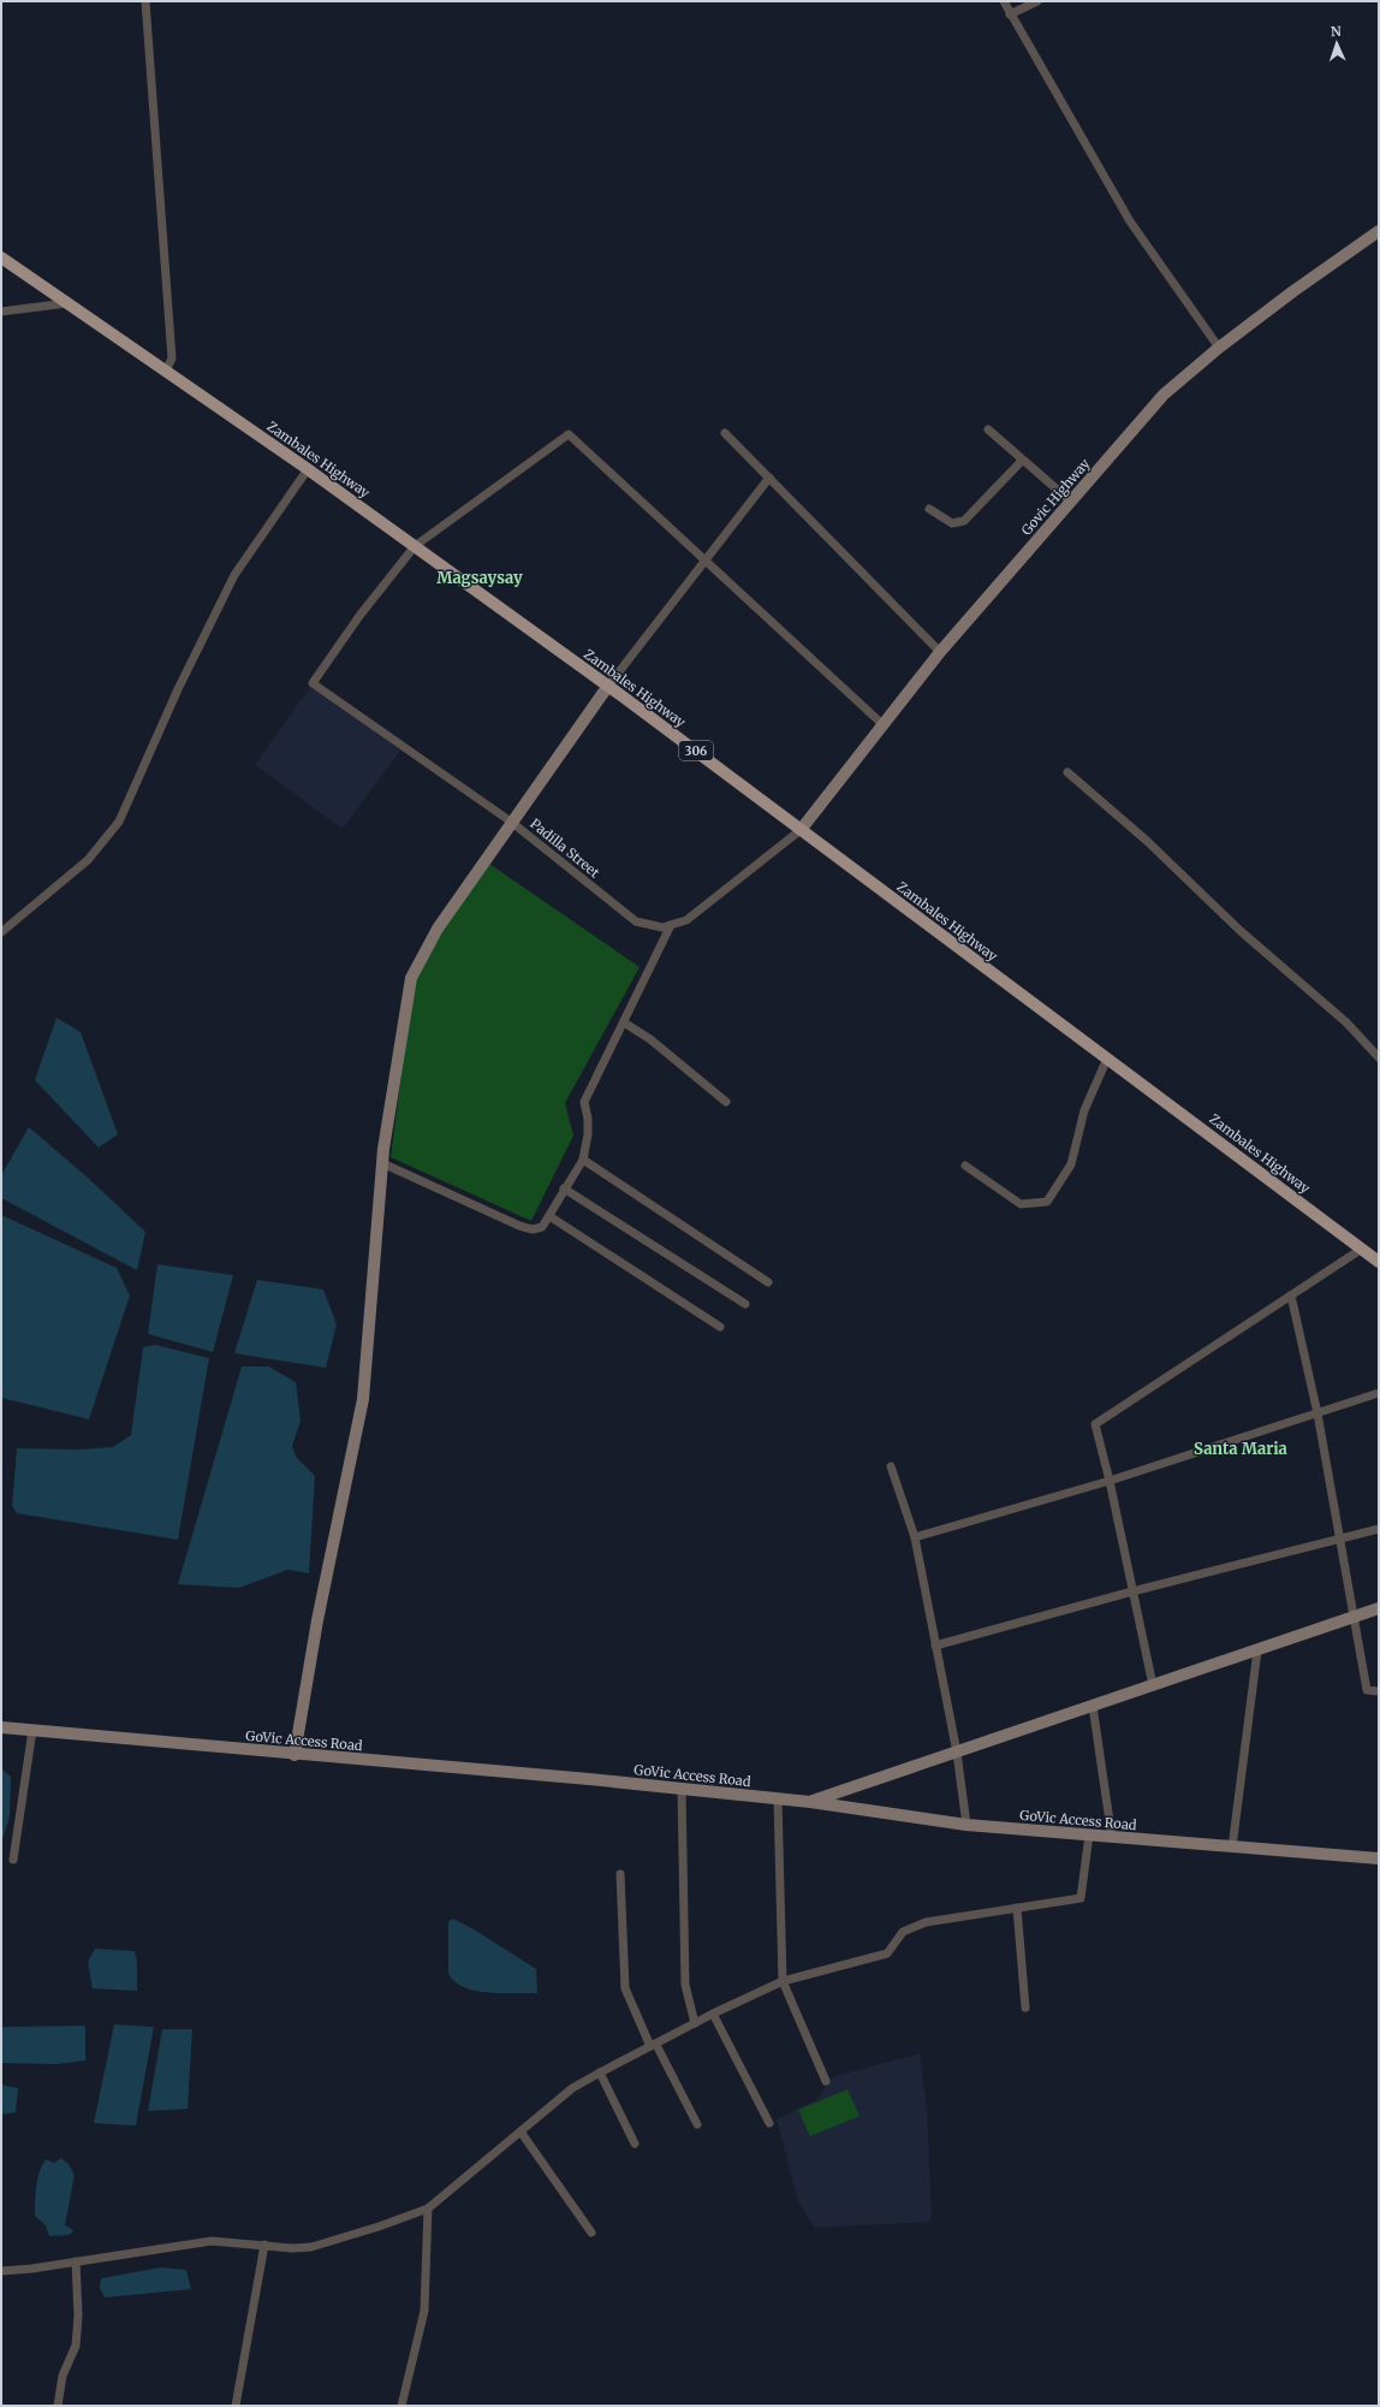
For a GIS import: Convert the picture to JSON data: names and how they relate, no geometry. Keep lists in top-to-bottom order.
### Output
{
  "streets": {
    "main road": [
      "Zambales Highway",
      "Govic Highway",
      "306",
      "GoVic Access Road"
    ],
    "street": ["Padilla Street"]
  },
  "crossings": [
    ["Zambales Highway", "Govic Highway"],
    ["Zambales Highway", "Padilla Street"],
    ["Govic Highway", "Padilla Street"]
  ],
  "districts": ["Magsaysay", "Santa Maria"],
  "north": "top"
}
